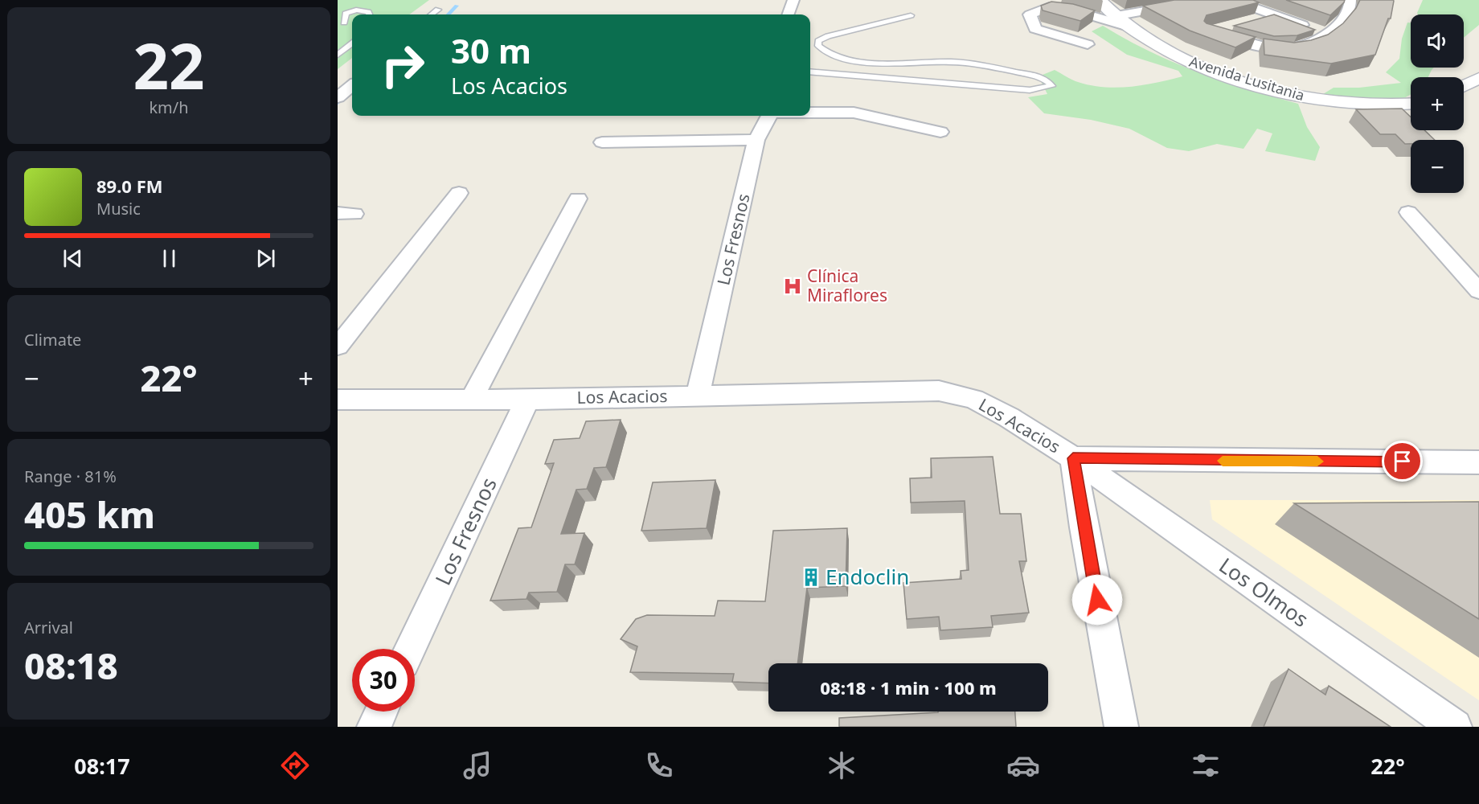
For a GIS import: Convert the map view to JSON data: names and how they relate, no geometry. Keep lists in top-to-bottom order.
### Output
{
  "streets": {
    "street": [
      "Avenida Lusitania",
      "Los Fresnos",
      "Los Acacios",
      "Los Olmos"
    ]
  },
  "crossings": [
    ["Los Fresnos", "Los Acacios"],
    ["Los Acacios", "Los Olmos"]
  ],
  "places": {
    "hospital": ["Clínica Miraflores"],
    "building": ["Endoclin"]
  },
  "page": {
    "tile": [
      ["22", "km/h"],
      "Climate",
      ["Range · 81%", "405 km"],
      ["Arrival", "08:18"]
    ],
    "map_buttons": ["+", "−"],
    "turn": ["30 m", "Los Acacios"],
    "song": ["89.0 FM", "Music"],
    "heat": ["−", "22°", "+"],
    "limit": "30",
    "trip": "08:18 · 1 min · 100 m",
    "tabs": ["08:17", "22°"]
  }
}
